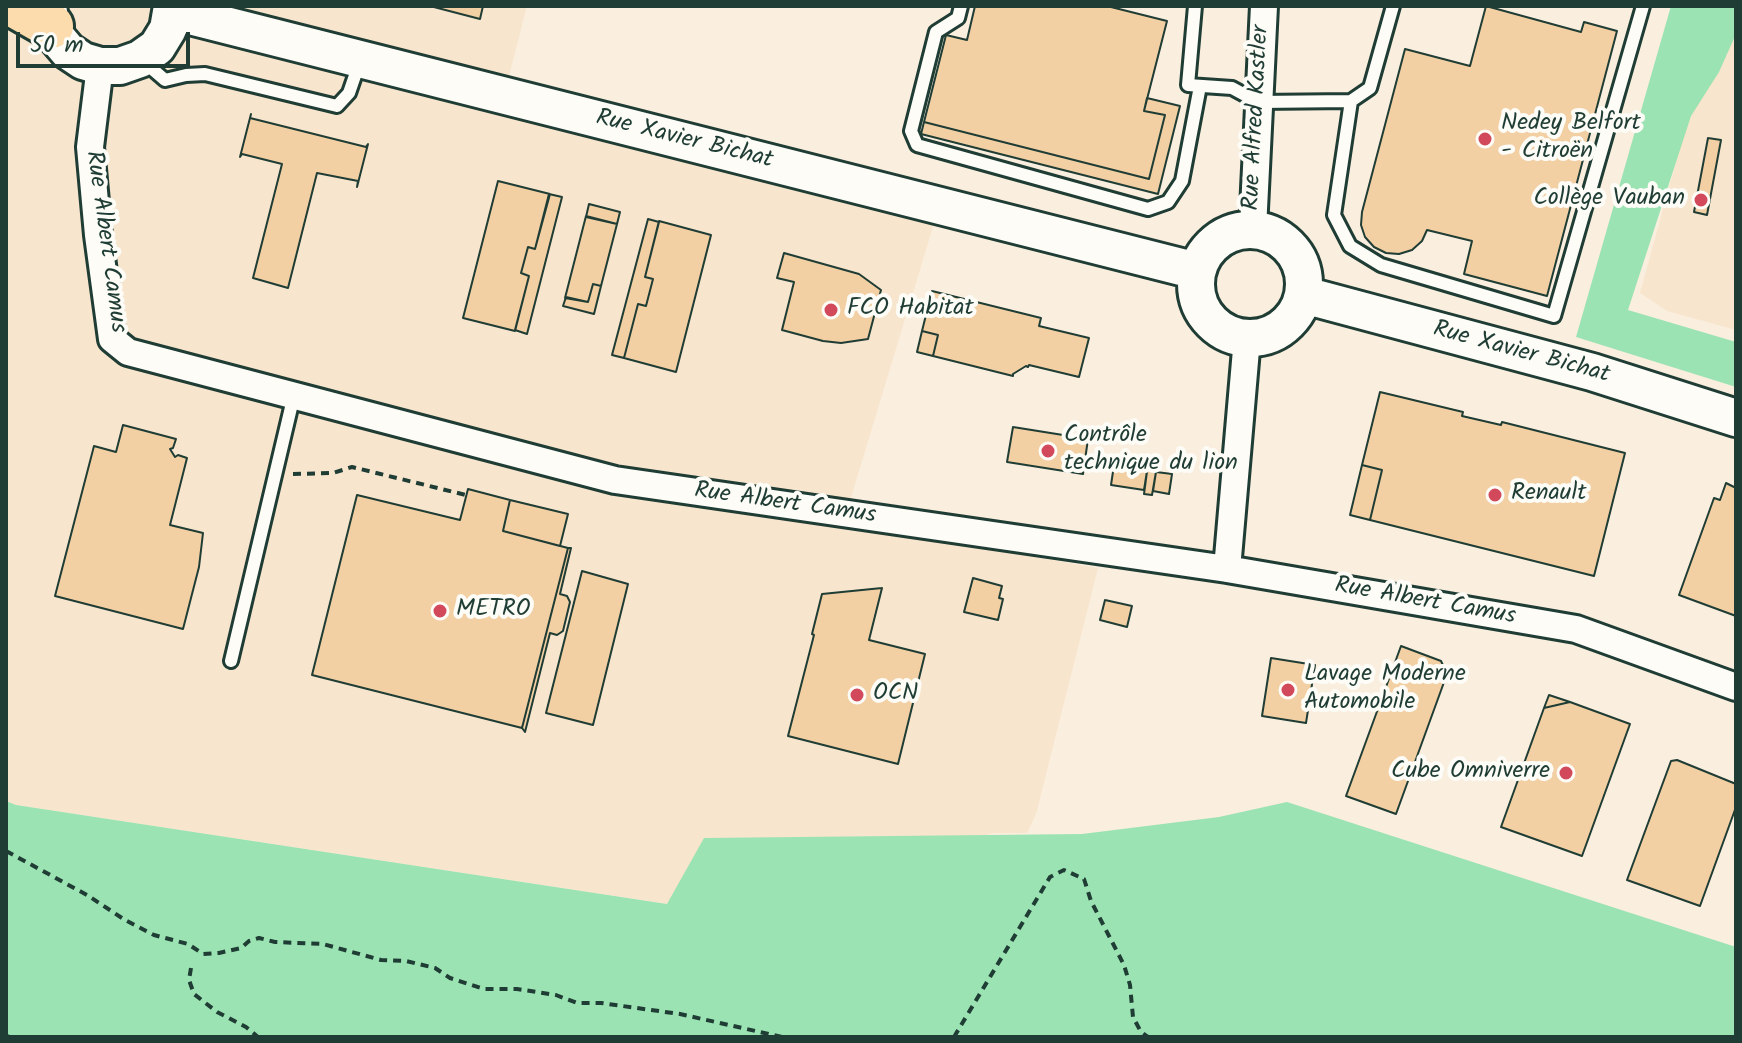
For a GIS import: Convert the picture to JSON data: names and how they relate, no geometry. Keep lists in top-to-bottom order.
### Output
{
  "streets": {
    "main road": ["Rue Xavier Bichat"],
    "street": ["Rue Alfred Kastler", "Rue Albert Camus"]
  },
  "crossings": [
    ["Rue Alfred Kastler", "Rue Xavier Bichat"]
  ],
  "places": [
    "Nedey Belfort - Citroën",
    "Collège Vauban",
    "FCO Habitat",
    "Contrôle technique du lion",
    "Renault",
    "METRO",
    "Lavage Moderne Automobile",
    "OCN",
    "Cube Omniverre"
  ],
  "scale_bar": "50 m"
}
